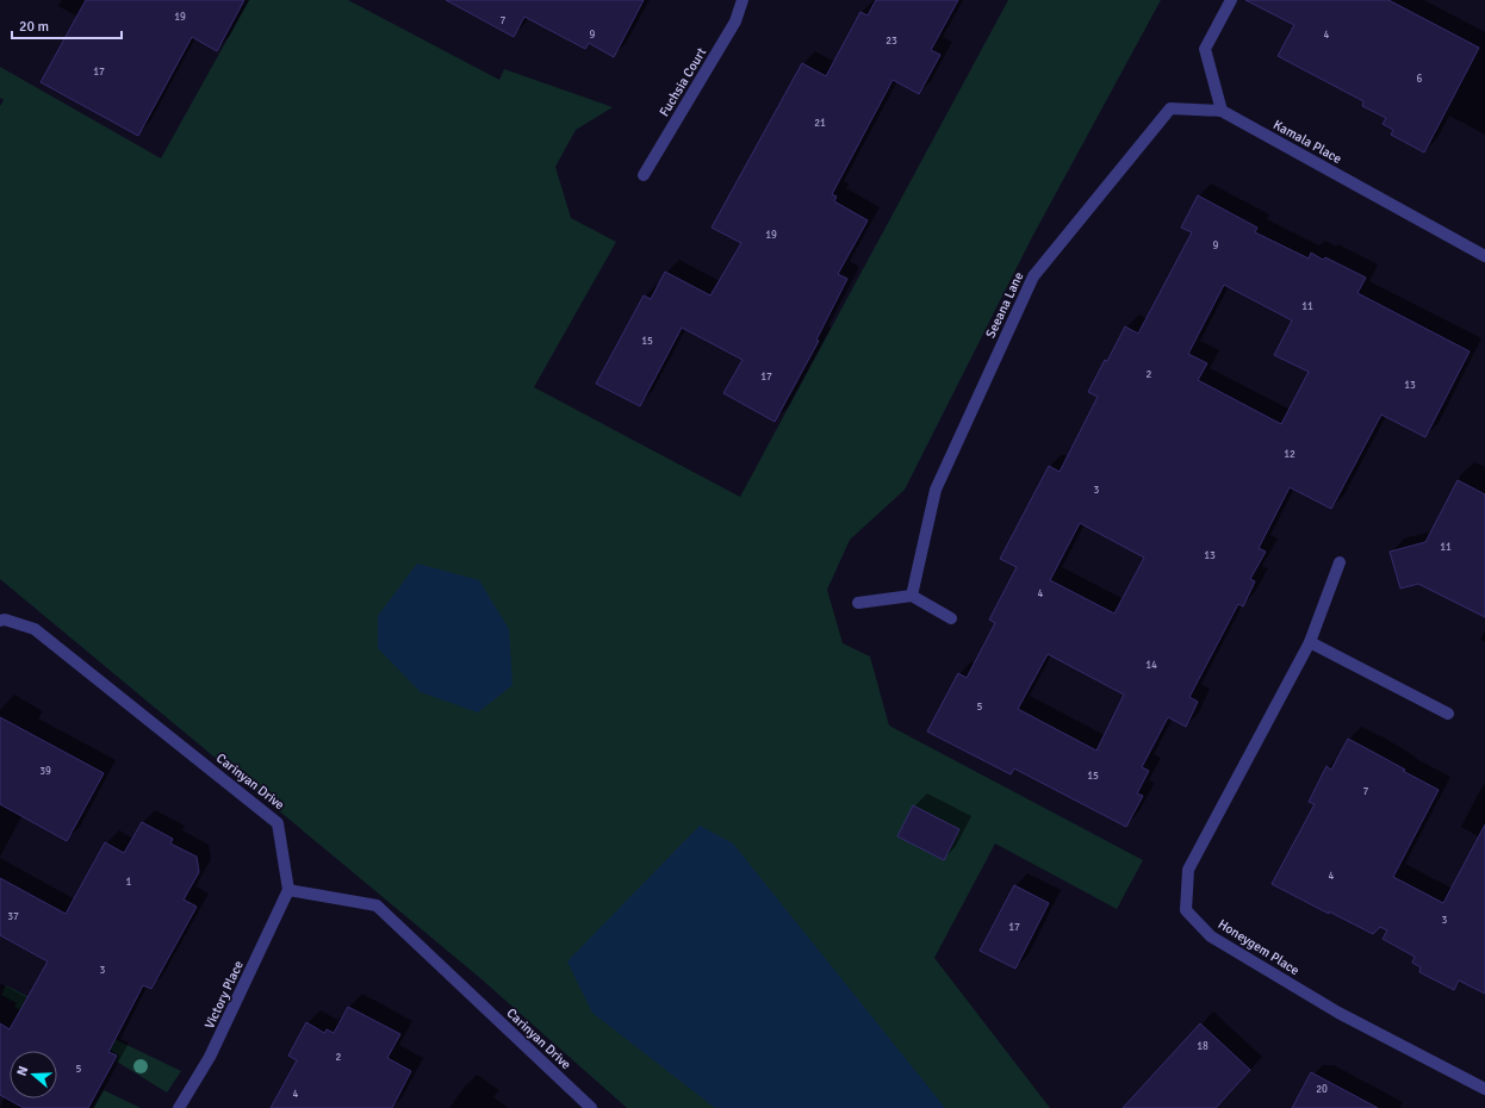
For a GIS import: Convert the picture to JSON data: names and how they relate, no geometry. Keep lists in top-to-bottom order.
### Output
{
  "streets": {
    "street": [
      "Fuchsia Court",
      "Kamala Place",
      "Seeana Lane",
      "Carinyan Drive",
      "Honeygem Place",
      "Victory Place"
    ]
  },
  "crossings": [
    ["Kamala Place", "Seeana Lane"],
    ["Carinyan Drive", "Victory Place"]
  ],
  "house_numbers": [
    "19",
    "7",
    "9",
    "4",
    "23",
    "17",
    "6",
    "21",
    "19",
    "9",
    "11",
    "15",
    "2",
    "17",
    "13",
    "12",
    "3",
    "11",
    "13",
    "4",
    "14",
    "5",
    "39",
    "15",
    "7",
    "4",
    "1",
    "37",
    "3",
    "17",
    "3",
    "18",
    "2",
    "5",
    "20",
    "4"
  ],
  "scale_bar": "20 m",
  "north": "left"
}
